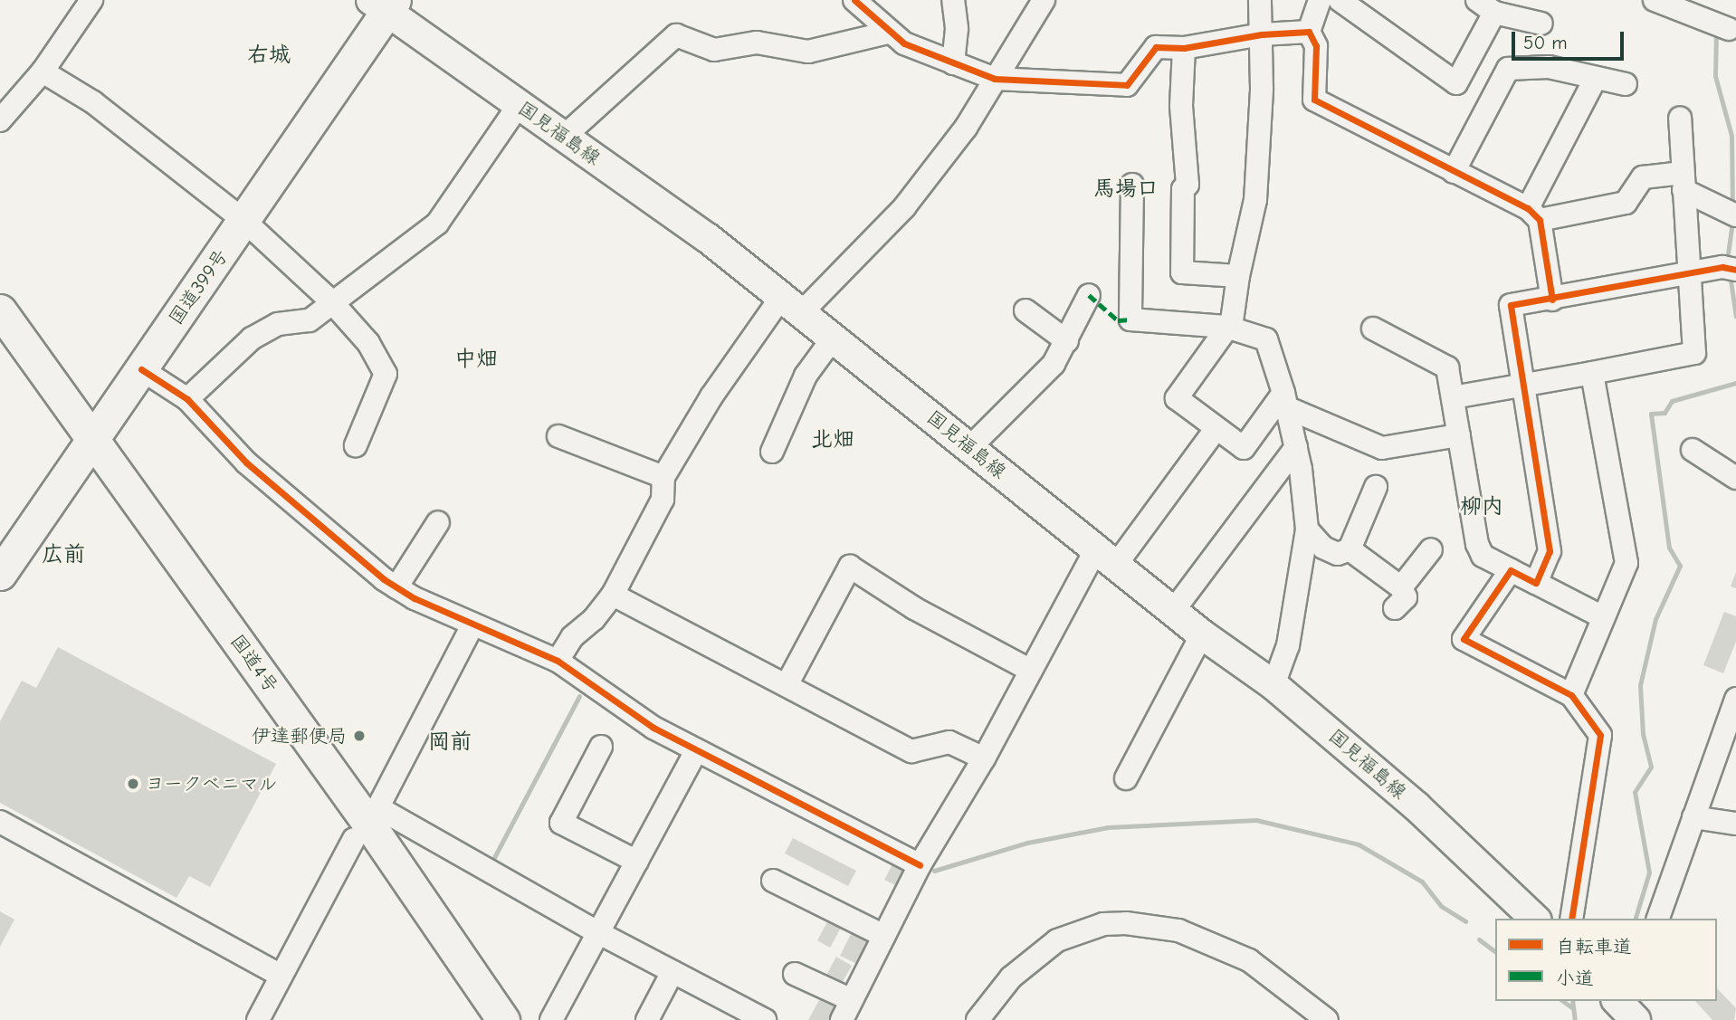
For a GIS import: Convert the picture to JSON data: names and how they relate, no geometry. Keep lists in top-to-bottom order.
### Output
{
  "streets": {
    "highway": ["国道399号", "国道4号"],
    "main road": ["国見福島線"]
  },
  "crossings": [
    ["国見福島線", "国道399号"],
    ["国道399号", "国道4号"]
  ],
  "districts": [
    "右城",
    "馬場口",
    "中畑",
    "北畑",
    "柳内",
    "広前",
    "岡前"
  ],
  "places": ["伊達郵便局", "ヨークベニマル"],
  "legend": ["自転車道", "小道"],
  "scale_bar": "50 m"
}
